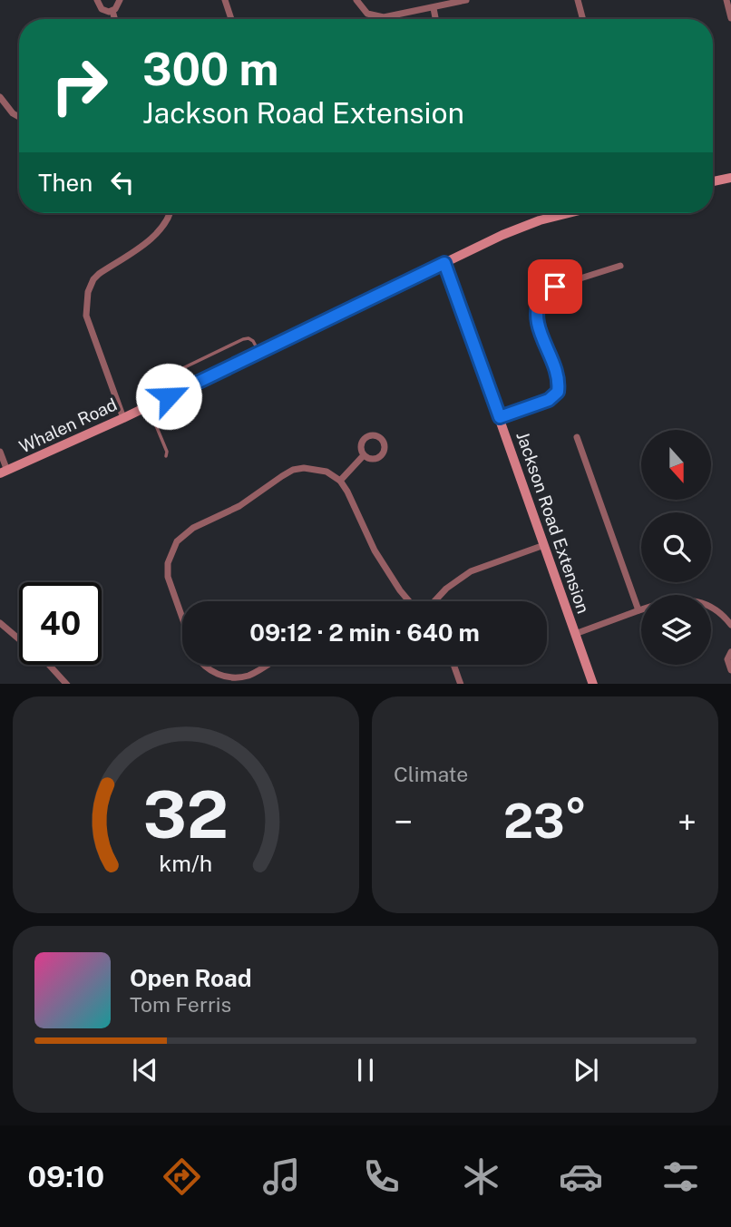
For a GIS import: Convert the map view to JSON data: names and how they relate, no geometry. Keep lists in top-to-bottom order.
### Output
{
  "streets": {
    "street": ["Whalen Road", "Jackson Road Extension"]
  },
  "crossings": [
    ["Whalen Road", "Jackson Road Extension"]
  ],
  "north": "bottom",
  "page": {
    "turn": ["300 m", "Jackson Road Extension"],
    "then": "Then",
    "limit": "40",
    "trip": "09:12 · 2 min · 640 m",
    "tile": "Climate",
    "heat": ["−", "23°", "+"],
    "song": ["Open Road", "Tom Ferris"],
    "tabs": "09:10",
    "gauge": ["32", "km/h"]
  }
}
